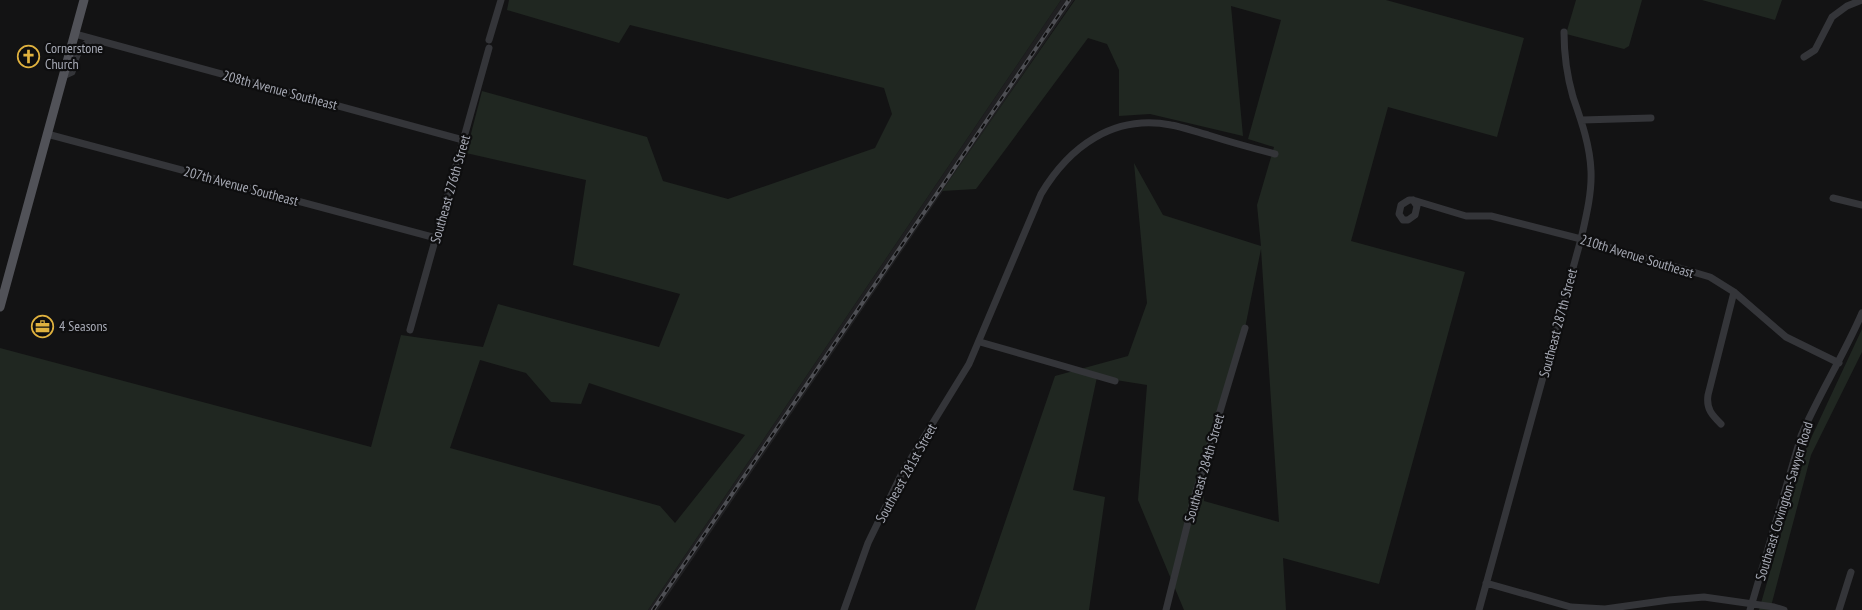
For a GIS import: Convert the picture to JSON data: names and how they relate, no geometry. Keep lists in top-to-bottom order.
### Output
{
  "streets": {
    "street": [
      "208th Avenue Southeast",
      "207th Avenue Southeast",
      "Southeast 276th Street",
      "210th Avenue Southeast",
      "Southeast 287th Street",
      "Southeast 284th Street",
      "Southeast 281st Street",
      "Southeast Covington-Sawyer Road"
    ]
  },
  "crossings": [
    ["208th Avenue Southeast", "Southeast 276th Street"],
    ["207th Avenue Southeast", "Southeast 276th Street"],
    ["210th Avenue Southeast", "Southeast 287th Street"],
    ["210th Avenue Southeast", "Southeast Covington-Sawyer Road"]
  ],
  "places": {
    "church": ["Cornerstone Church"],
    "office": ["4 Seasons"]
  }
}
